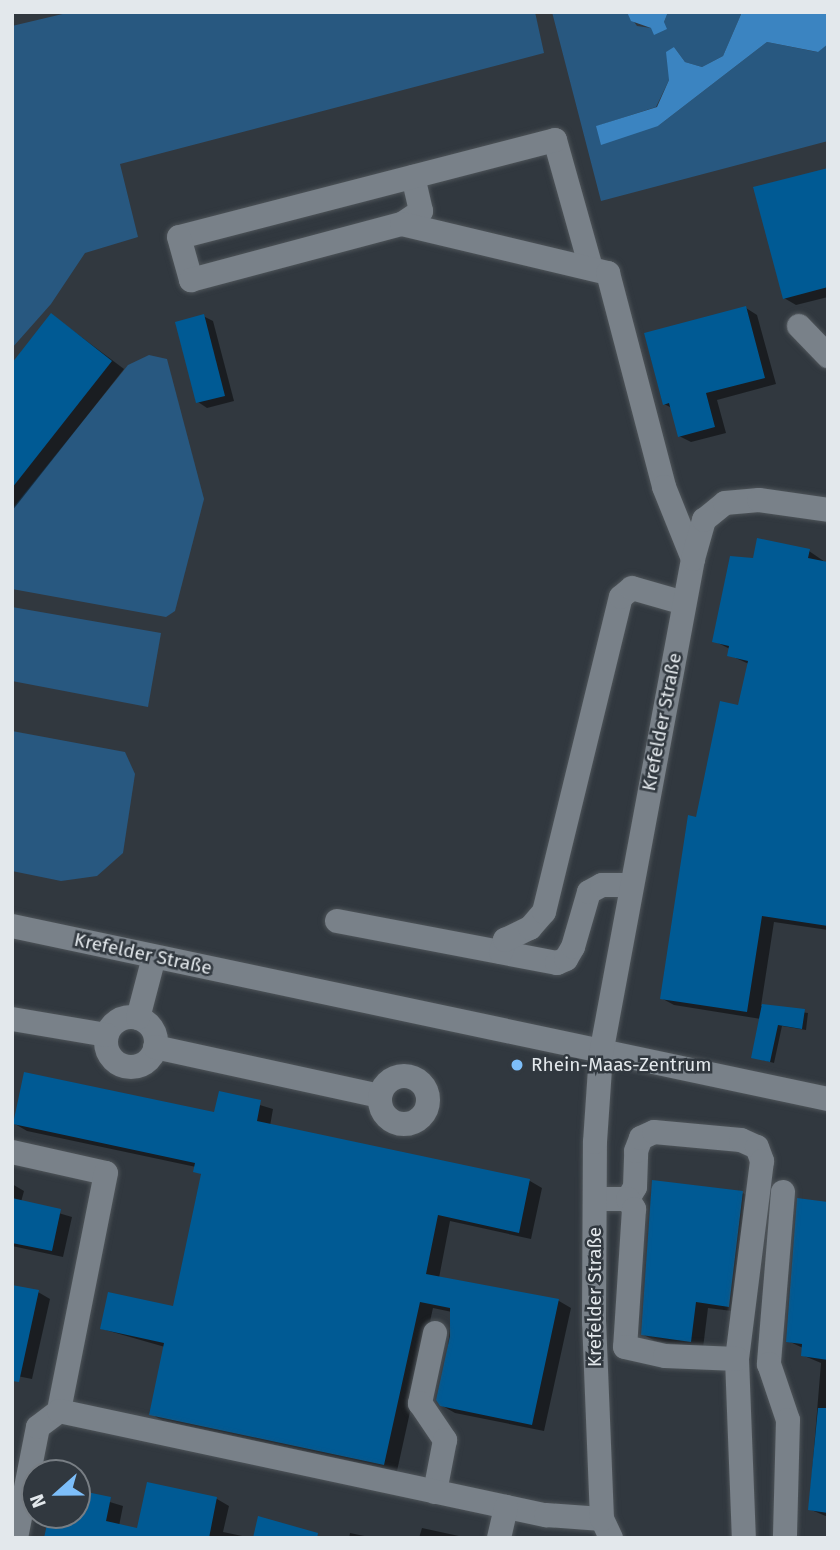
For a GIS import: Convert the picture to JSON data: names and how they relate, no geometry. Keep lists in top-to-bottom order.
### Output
{
  "streets": {
    "street": ["Krefelder Straße"]
  },
  "places": ["Rhein-Maas-Zentrum"],
  "north": "left"
}
